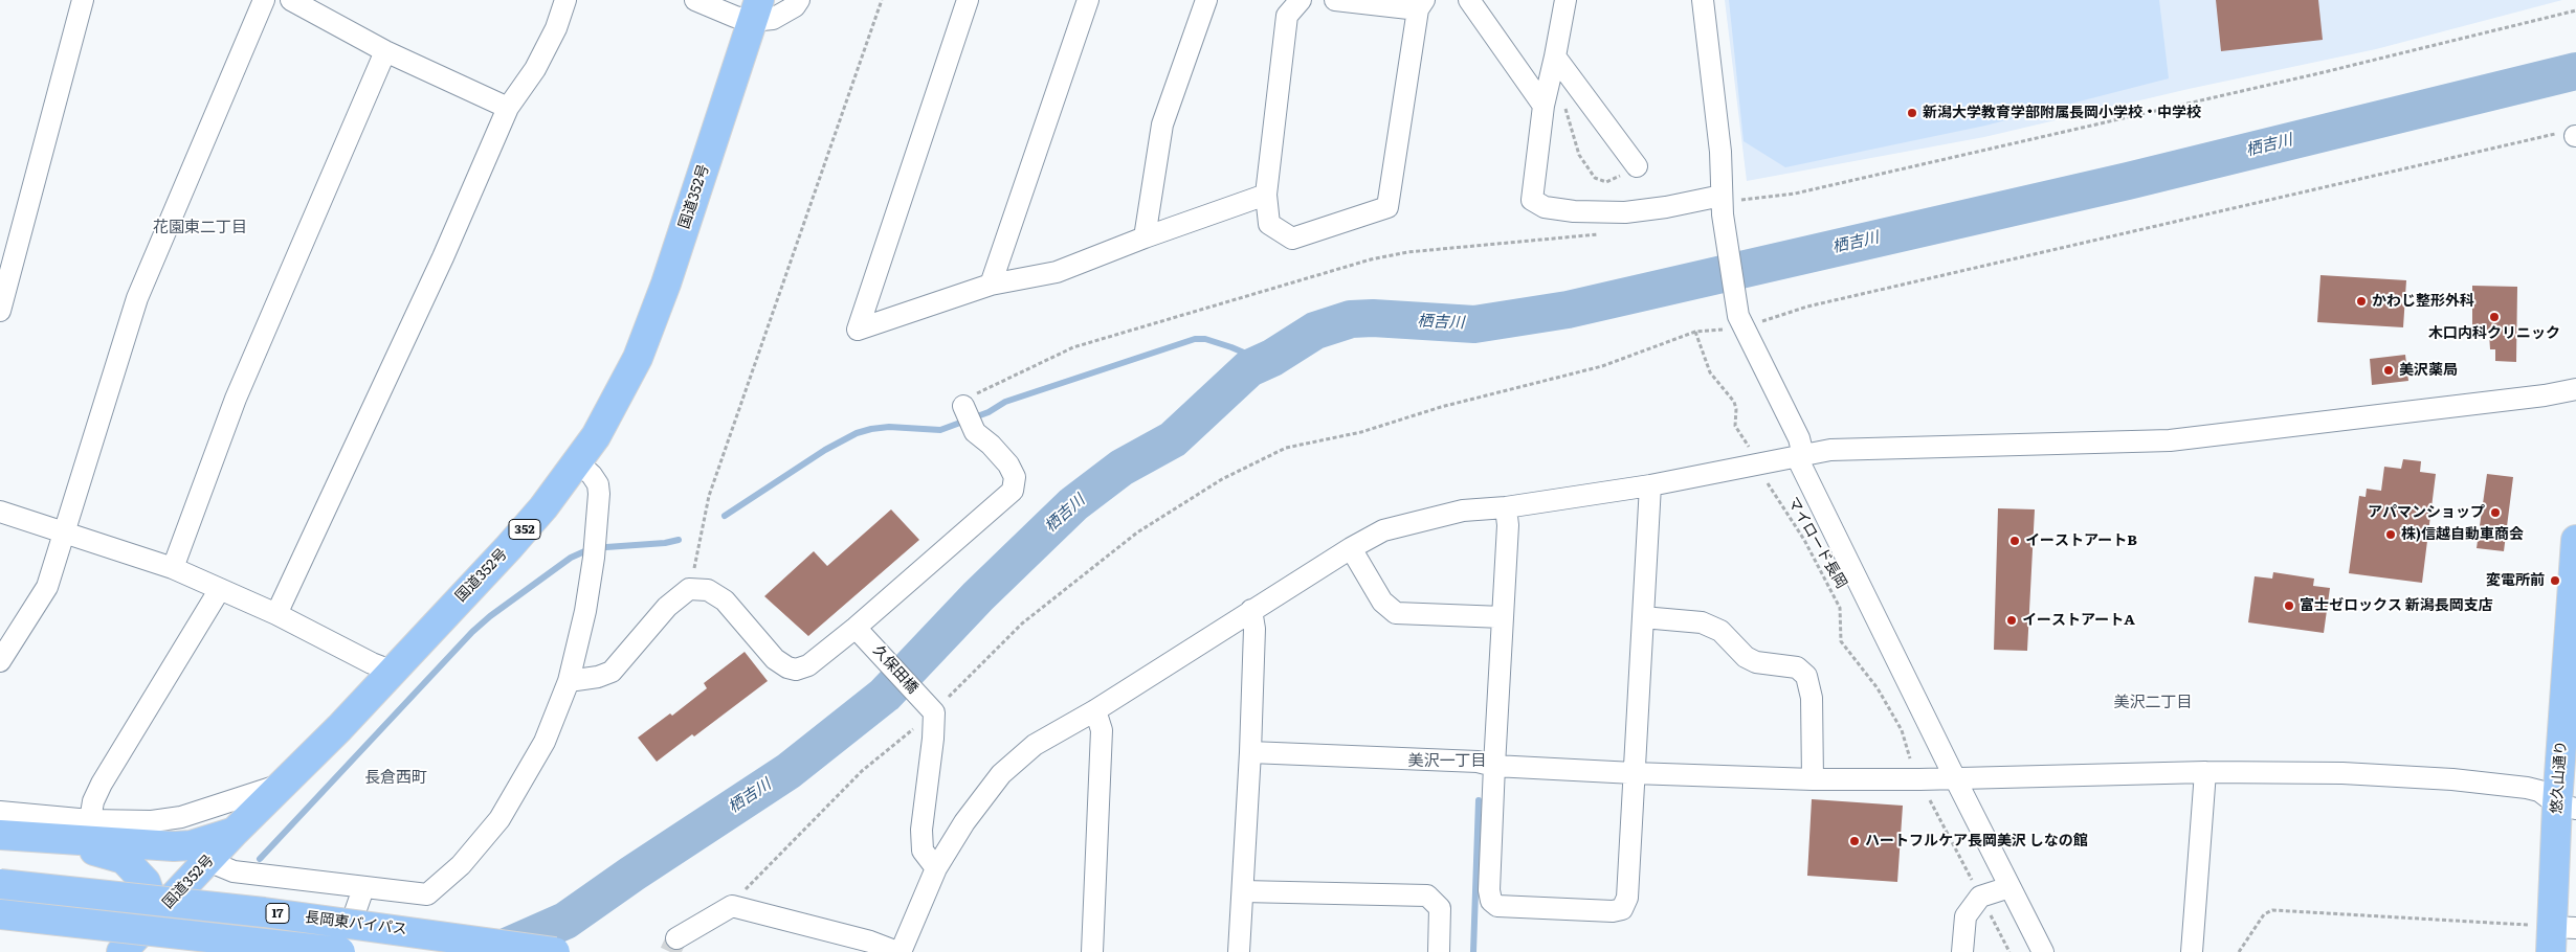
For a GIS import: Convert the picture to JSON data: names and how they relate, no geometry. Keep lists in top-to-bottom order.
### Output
{
  "streets": {
    "highway": [
      "国道352号",
      "352",
      "悠久山通り",
      "17",
      "長岡東バイパス"
    ],
    "street": ["久保田橋"],
    "path": ["マイロード長岡"]
  },
  "districts": [
    "花園東二丁目",
    "美沢二丁目",
    "美沢一丁目",
    "長倉西町"
  ],
  "water": ["栖吉川"],
  "places": [
    "新潟大学教育学部附属長岡小学校・中学校",
    "かわじ整形外科",
    "木口内科クリニック",
    "美沢薬局",
    "アパマンショップ",
    "株)信越自動車商会",
    "イーストアートB",
    "変電所前",
    "富士ゼロックス 新潟長岡支店",
    "イーストアートA",
    "ハートフルケア長岡美沢 しなの館"
  ]
}
